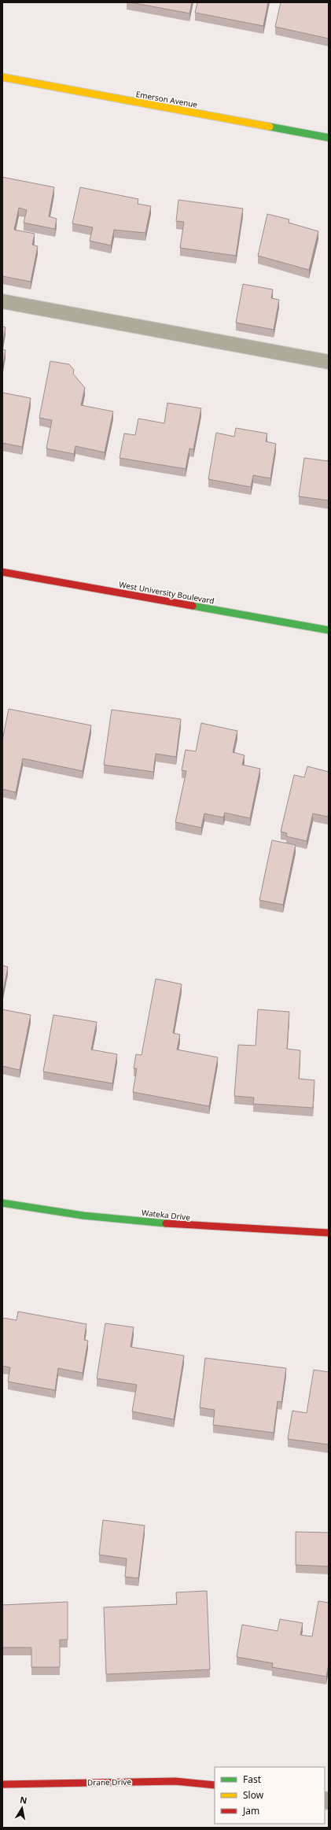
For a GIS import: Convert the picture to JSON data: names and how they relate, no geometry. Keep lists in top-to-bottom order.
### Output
{
  "streets": {
    "street": [
      "Emerson Avenue",
      "West University Boulevard",
      "Wateka Drive",
      "Drane Drive"
    ]
  },
  "legend": ["Fast", "Slow", "Jam"],
  "north": "top"
}
